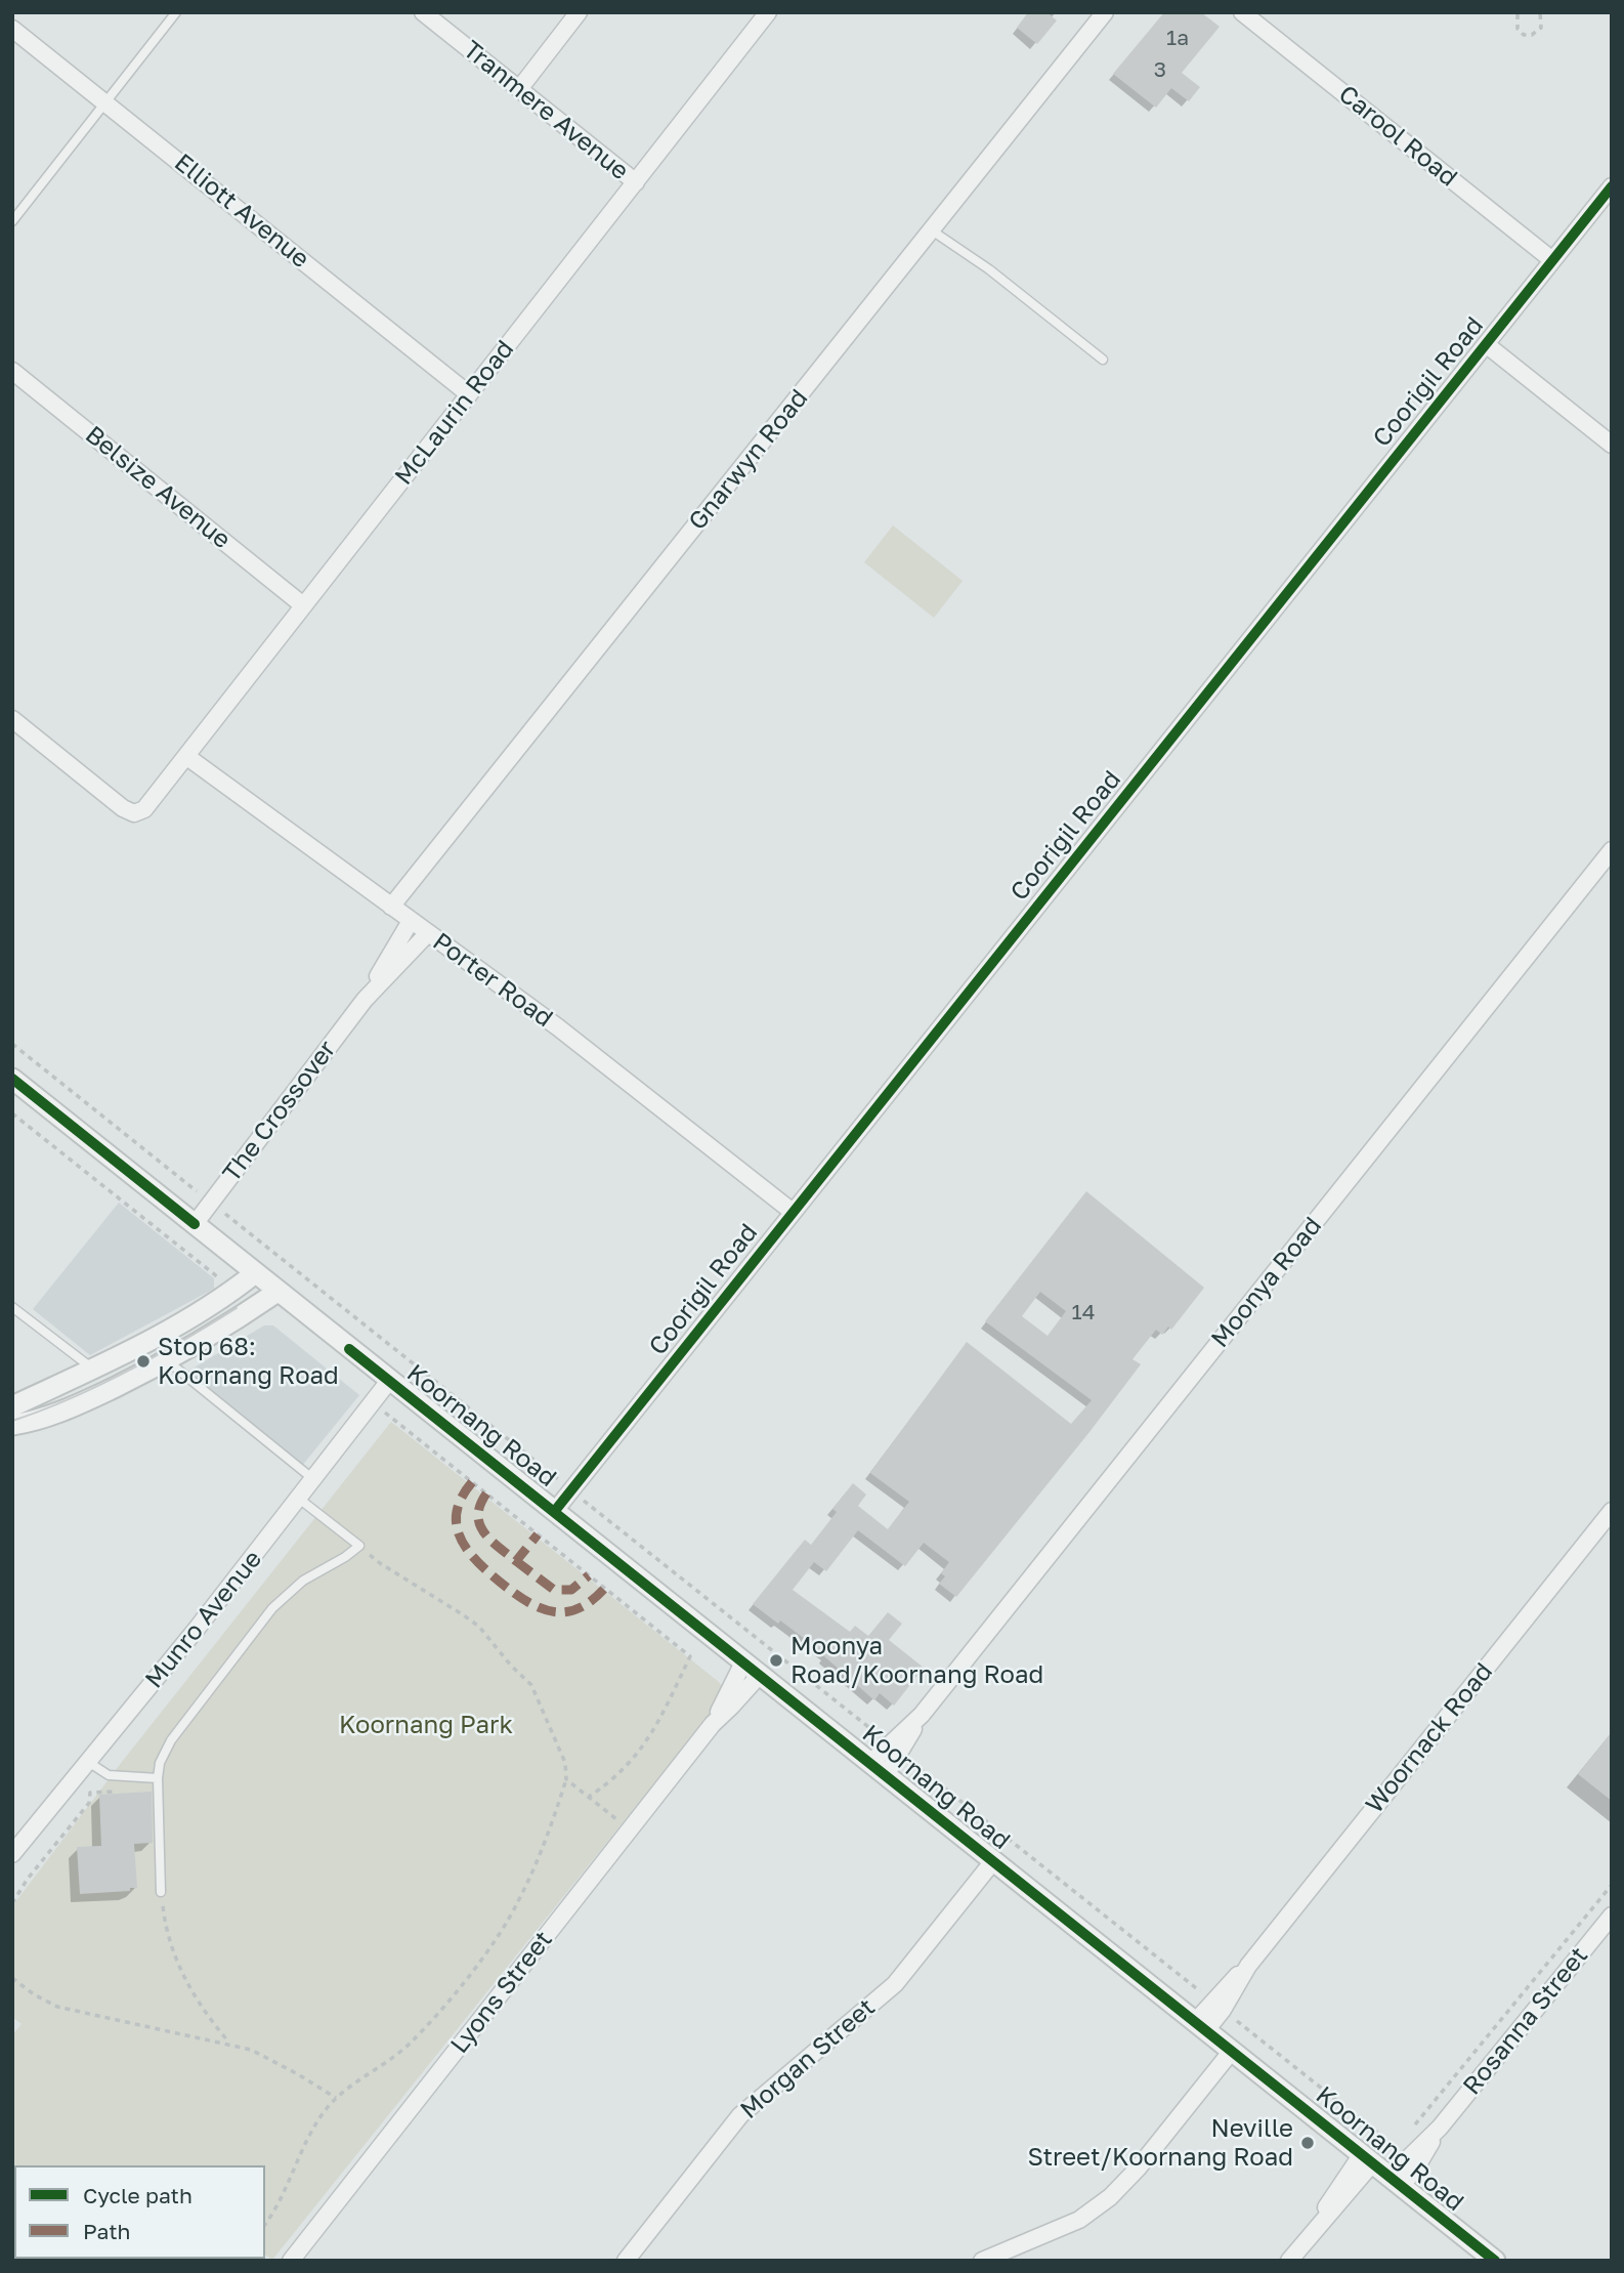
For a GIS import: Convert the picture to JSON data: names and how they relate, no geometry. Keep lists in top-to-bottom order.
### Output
{
  "streets": {
    "street": [
      "Tranmere Avenue",
      "Carool Road",
      "Elliott Avenue",
      "Coorigil Road",
      "McLaurin Road",
      "Gnarwyn Road",
      "Belsize Avenue",
      "Porter Road",
      "The Crossover",
      "Moonya Road",
      "Koornang Road",
      "Munro Avenue",
      "Woornack Road",
      "Lyons Street",
      "Rosanna Street",
      "Morgan Street"
    ]
  },
  "crossings": [
    ["Tranmere Avenue", "McLaurin Road"],
    ["Carool Road", "Coorigil Road"],
    ["Elliott Avenue", "McLaurin Road"],
    ["Coorigil Road", "Porter Road"],
    ["Coorigil Road", "Koornang Road"],
    ["McLaurin Road", "Belsize Avenue"],
    ["McLaurin Road", "Porter Road"],
    ["Gnarwyn Road", "Porter Road"],
    ["Porter Road", "The Crossover"],
    ["The Crossover", "Koornang Road"],
    ["Moonya Road", "Koornang Road"],
    ["Koornang Road", "Munro Avenue"],
    ["Koornang Road", "Woornack Road"],
    ["Koornang Road", "Lyons Street"],
    ["Koornang Road", "Rosanna Street"],
    ["Koornang Road", "Morgan Street"]
  ],
  "parks": ["Koornang Park"],
  "places": ["Stop 68: Koornang Road", "Moonya Road/Koornang Road", "Neville Street/Koornang Road"],
  "house_numbers": ["1a", "3", "14"],
  "legend": ["Cycle path", "Path"]
}
